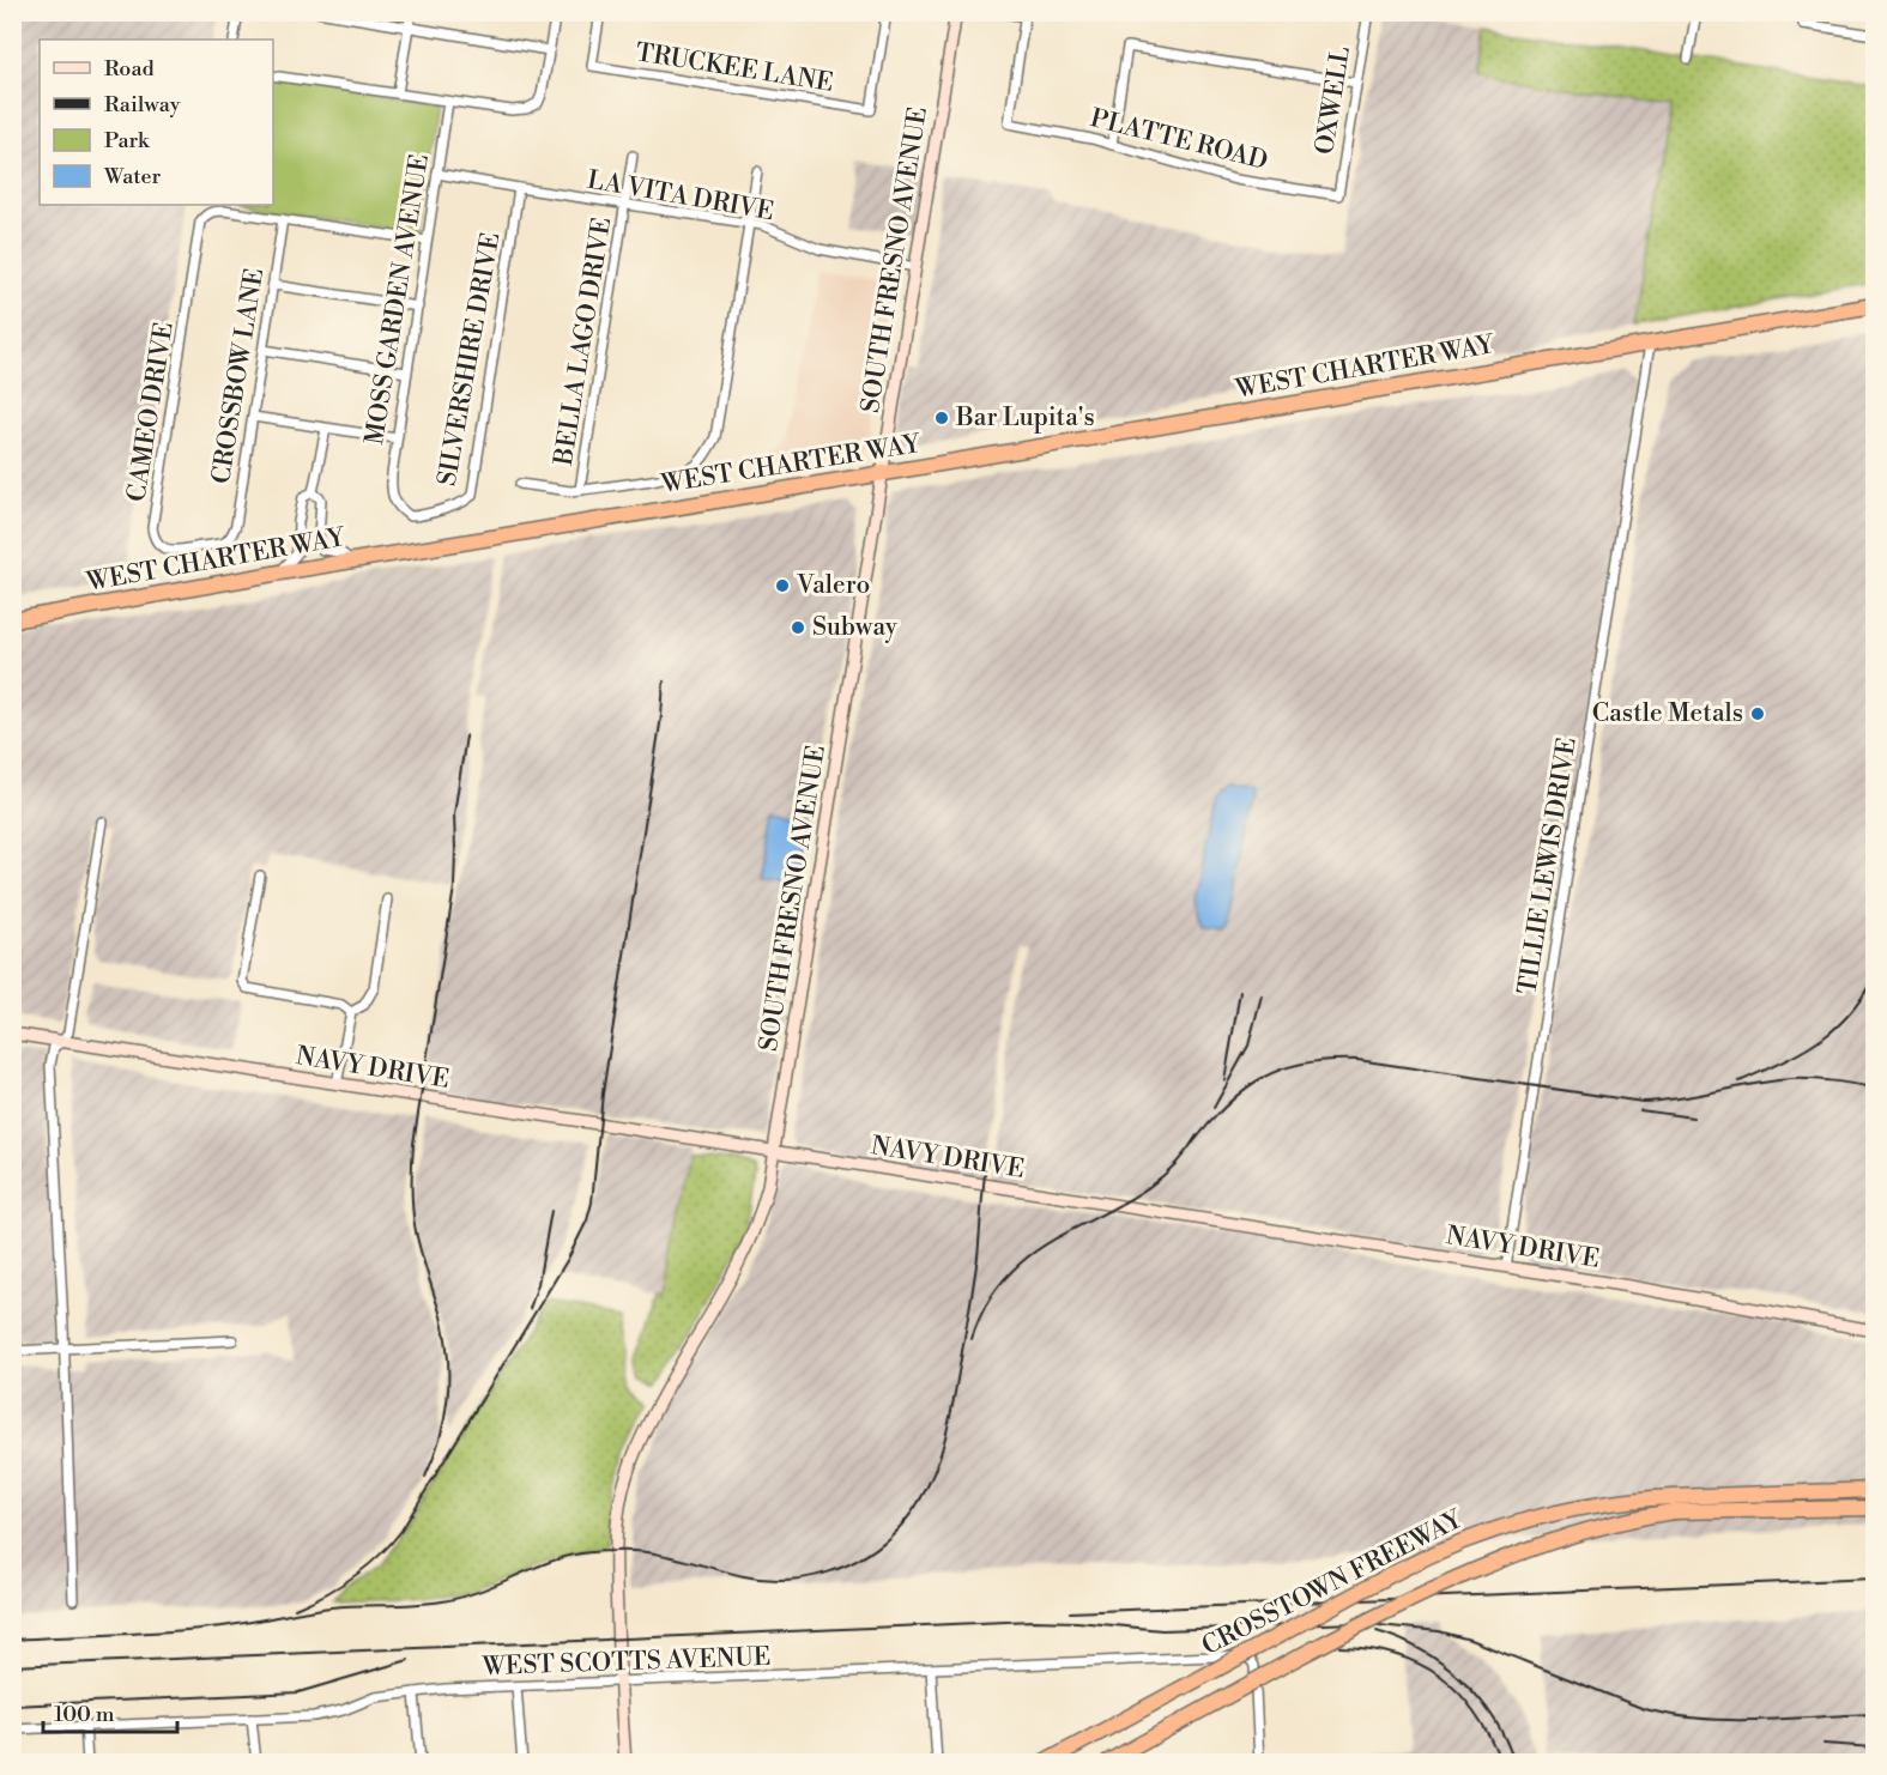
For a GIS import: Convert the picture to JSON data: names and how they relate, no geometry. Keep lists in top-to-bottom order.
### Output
{
  "streets": {
    "highway": ["WEST CHARTER WAY", "CROSSTOWN FREEWAY"],
    "street": [
      "TRUCKEE LANE",
      "OXWELL",
      "PLATTE ROAD",
      "LA VITA DRIVE",
      "SOUTH FRESNO AVENUE",
      "MOSS GARDEN AVENUE",
      "BELLA LAGO DRIVE",
      "SILVERSHIRE DRIVE",
      "CROSSBOW LANE",
      "CAMEO DRIVE",
      "TILLIE LEWIS DRIVE",
      "NAVY DRIVE",
      "WEST SCOTTS AVENUE"
    ]
  },
  "crossings": [
    ["OXWELL", "PLATTE ROAD"],
    ["LA VITA DRIVE", "SOUTH FRESNO AVENUE"],
    ["LA VITA DRIVE", "MOSS GARDEN AVENUE"],
    ["LA VITA DRIVE", "BELLA LAGO DRIVE"],
    ["LA VITA DRIVE", "SILVERSHIRE DRIVE"],
    ["SOUTH FRESNO AVENUE", "WEST CHARTER WAY"],
    ["SOUTH FRESNO AVENUE", "NAVY DRIVE"],
    ["SOUTH FRESNO AVENUE", "WEST SCOTTS AVENUE"],
    ["MOSS GARDEN AVENUE", "SILVERSHIRE DRIVE"],
    ["WEST CHARTER WAY", "TILLIE LEWIS DRIVE"],
    ["CROSSBOW LANE", "CAMEO DRIVE"],
    ["TILLIE LEWIS DRIVE", "NAVY DRIVE"]
  ],
  "places": [
    "Bar Lupita's",
    "Valero",
    "Subway",
    "Castle Metals"
  ],
  "legend": [
    "Road",
    "Railway",
    "Park",
    "Water"
  ],
  "scale_bar": "100 m"
}
